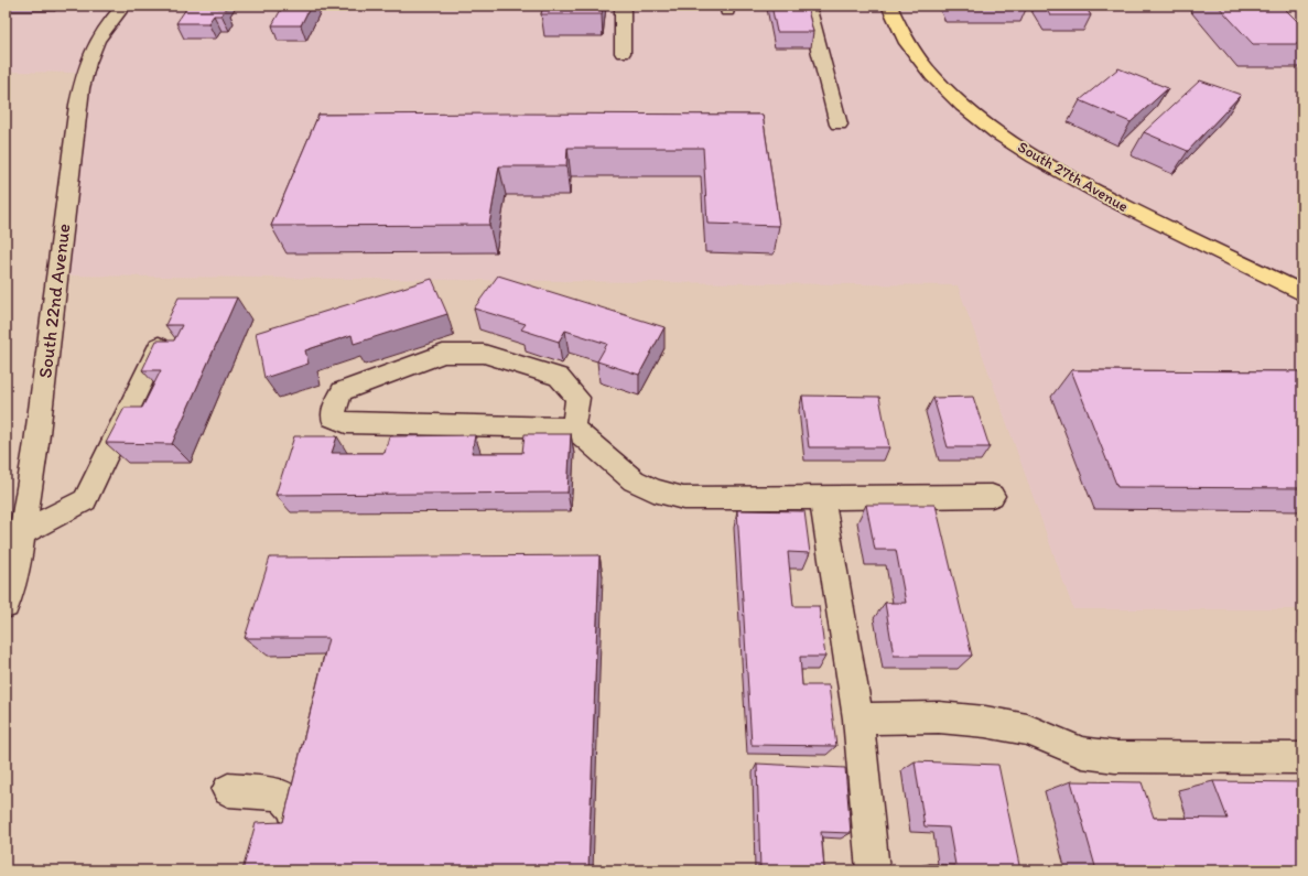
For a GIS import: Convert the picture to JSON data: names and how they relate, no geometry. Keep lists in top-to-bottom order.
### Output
{
  "streets": {
    "main road": ["South 27th Avenue"],
    "street": ["South 22nd Avenue"]
  }
}
